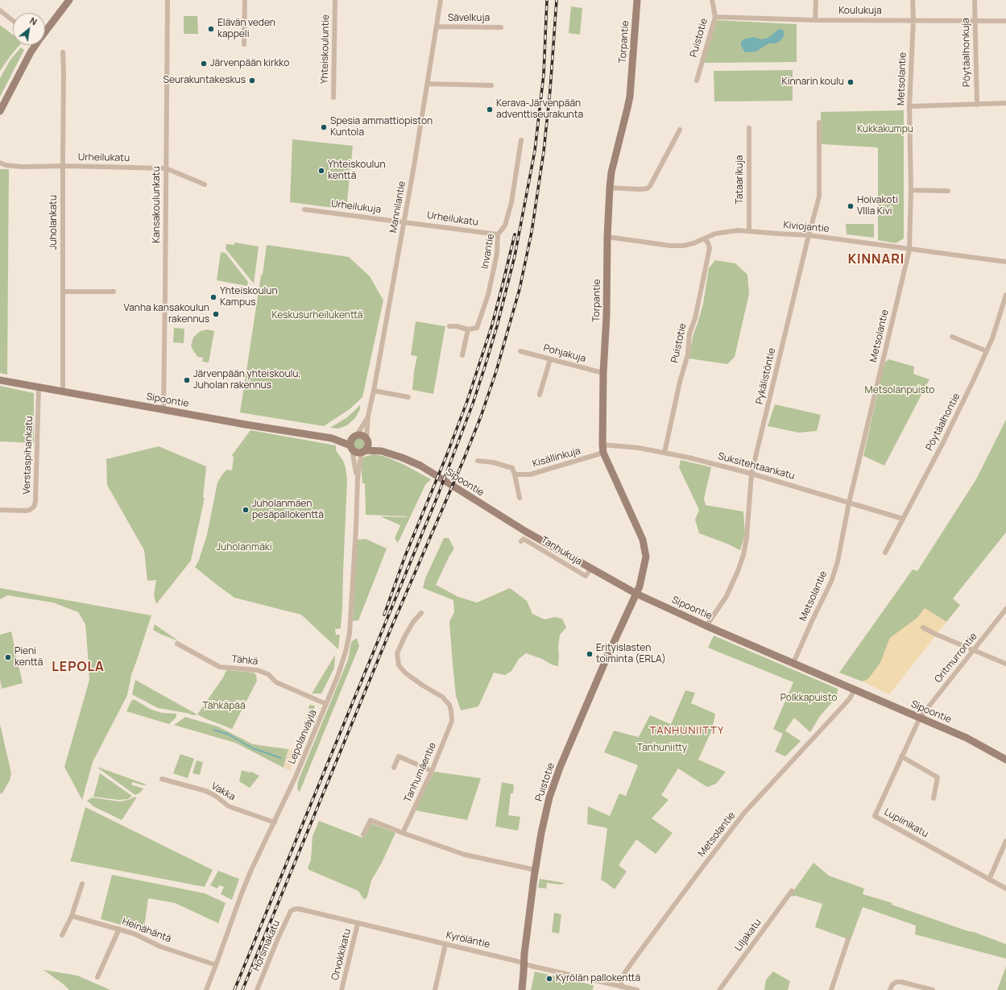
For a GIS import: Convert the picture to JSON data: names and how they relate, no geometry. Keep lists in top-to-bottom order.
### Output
{
  "streets": {
    "street": [
      "Koulukuja",
      "Sävelkuja",
      "Puistotie",
      "Torpantie",
      "Yhteiskouluntie",
      "Pöytäalhonkuja",
      "Metsolantie",
      "Urheilukatu",
      "Tataarikuja",
      "Kansakoulunkatu",
      "Urheilukuja",
      "Mannilantie",
      "Juholankatu",
      "Kiviojantie",
      "Invantie",
      "Pohjakuja",
      "Pykälistöntie",
      "Sipoontie",
      "Pöytäalhontie",
      "Verstaspihankatu",
      "Kisällinkuja",
      "Suksitehtaankatu",
      "Tanhukuja",
      "Oritmurrontie",
      "Tähkä",
      "Lepolanväylä",
      "Tanhumäentie",
      "Vakka",
      "Lupiinikatu",
      "Heinähäntä",
      "Liljakatu",
      "Kyröläntie",
      "Horsmakatu",
      "Orvokkikatu"
    ]
  },
  "crossings": [
    ["Koulukuja", "Puistotie"],
    ["Koulukuja", "Pöytäalhonkuja"],
    ["Koulukuja", "Metsolantie"],
    ["Sävelkuja", "Mannilantie"],
    ["Puistotie", "Torpantie"],
    ["Puistotie", "Kiviojantie"],
    ["Puistotie", "Sipoontie"],
    ["Puistotie", "Suksitehtaankatu"],
    ["Puistotie", "Kyröläntie"],
    ["Torpantie", "Kiviojantie"],
    ["Torpantie", "Pohjakuja"],
    ["Torpantie", "Sipoontie"],
    ["Torpantie", "Kisällinkuja"],
    ["Torpantie", "Suksitehtaankatu"],
    ["Metsolantie", "Kiviojantie"],
    ["Metsolantie", "Sipoontie"],
    ["Metsolantie", "Suksitehtaankatu"],
    ["Metsolantie", "Kyröläntie"],
    ["Urheilukatu", "Kansakoulunkatu"],
    ["Urheilukatu", "Urheilukuja"],
    ["Urheilukatu", "Mannilantie"],
    ["Urheilukatu", "Juholankatu"],
    ["Urheilukatu", "Invantie"],
    ["Tataarikuja", "Kiviojantie"],
    ["Kansakoulunkatu", "Sipoontie"],
    ["Urheilukuja", "Mannilantie"],
    ["Mannilantie", "Sipoontie"],
    ["Mannilantie", "Lepolanväylä"],
    ["Juholankatu", "Sipoontie"],
    ["Kiviojantie", "Pykälistöntie"],
    ["Pykälistöntie", "Sipoontie"],
    ["Pykälistöntie", "Suksitehtaankatu"],
    ["Sipoontie", "Verstaspihankatu"],
    ["Sipoontie", "Tanhukuja"],
    ["Sipoontie", "Oritmurrontie"],
    ["Sipoontie", "Lepolanväylä"],
    ["Sipoontie", "Lupiinikatu"],
    ["Pöytäalhontie", "Suksitehtaankatu"],
    ["Oritmurrontie", "Lupiinikatu"],
    ["Tähkä", "Lepolanväylä"],
    ["Lepolanväylä", "Vakka"],
    ["Lepolanväylä", "Heinähäntä"],
    ["Kyröläntie", "Horsmakatu"],
    ["Kyröläntie", "Orvokkikatu"]
  ],
  "districts": ["KINNARI", "LEPOLA", "TANHUNIITTY"],
  "parks": [
    "Kukkakumpu",
    "Keskusurheilukenttä",
    "Metsolanpuisto",
    "Juholanmäki",
    "Polkkapuisto",
    "Tähkäpää",
    "Tanhuniitty"
  ],
  "places": [
    "Elävän veden kappeli",
    "Järvenpään kirkko",
    "Seurakuntakeskus",
    "Kinnarin koulu",
    "Kerava-Järvenpään adventtiseurakunta",
    "Spesia ammattiopiston Kuntola",
    "Yhteiskoulun kenttä",
    "Hoivakoti VIlla Kivi",
    "Yhteiskoulun Kampus",
    "Vanha kansakoulun rakennus",
    "Järvenpään yhteiskoulu, Juholan rakennus",
    "Juholanmäen pesäpallokenttä",
    "Erityislasten toiminta (ERLA)",
    "Pieni kenttä",
    "Kyrölän pallokenttä"
  ],
  "north": "top right"
}
